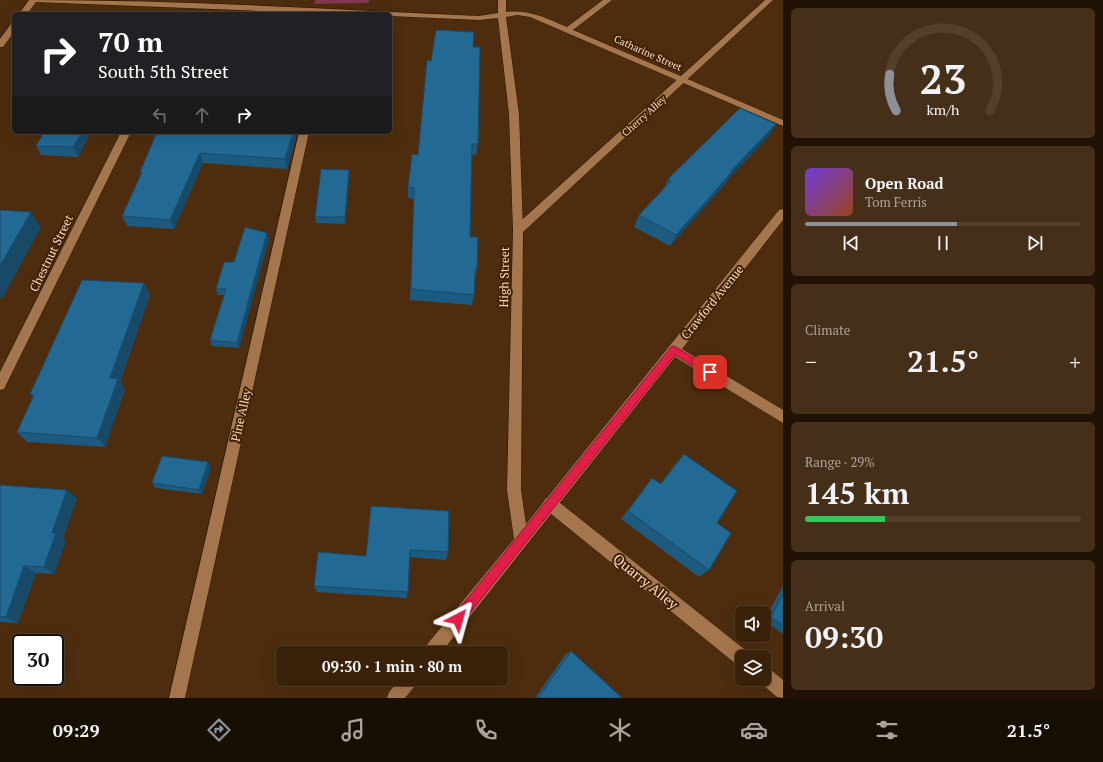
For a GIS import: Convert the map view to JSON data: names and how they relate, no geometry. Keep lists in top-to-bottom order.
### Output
{
  "streets": {
    "street": [
      "Catharine Street",
      "Cherry Alley",
      "Chestnut Street",
      "High Street",
      "Crawford Avenue",
      "Pine Alley",
      "Quarry Alley"
    ]
  },
  "crossings": [
    ["Catharine Street", "Cherry Alley"],
    ["Catharine Street", "High Street"],
    ["Cherry Alley", "High Street"],
    ["High Street", "Crawford Avenue"],
    ["Crawford Avenue", "Quarry Alley"]
  ],
  "page": {
    "turn": ["70 m", "South 5th Street"],
    "song": ["Open Road", "Tom Ferris"],
    "tile": [
      "Climate",
      ["Range · 29%", "145 km"],
      ["Arrival", "09:30"]
    ],
    "heat": ["−", "21.5°", "+"],
    "limit": "30",
    "trip": "09:30 · 1 min · 80 m",
    "tabs": ["09:29", "21.5°"],
    "gauge": ["23", "km/h"]
  }
}
